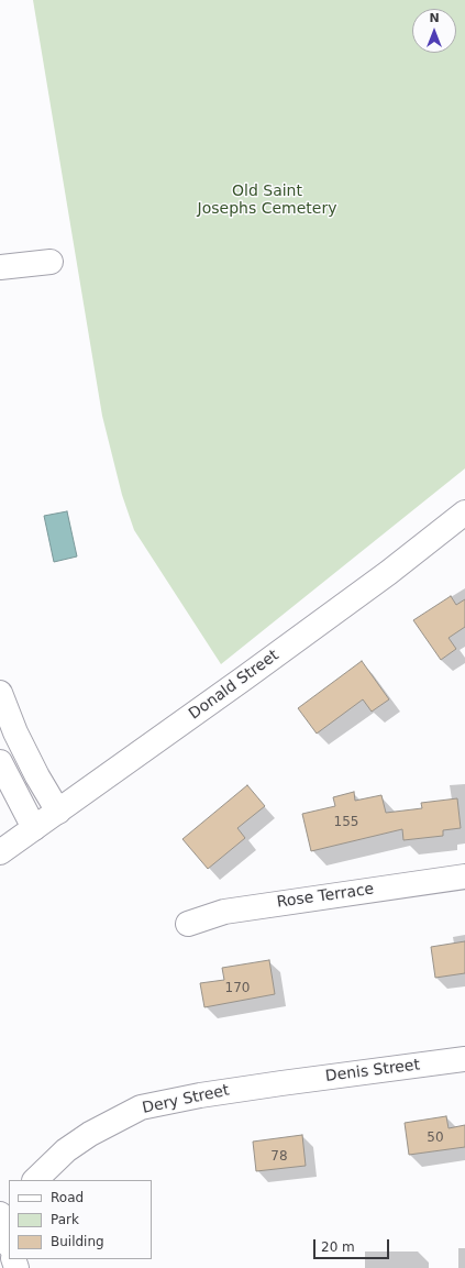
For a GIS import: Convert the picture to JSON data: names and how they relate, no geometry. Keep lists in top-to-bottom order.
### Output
{
  "streets": {
    "street": [
      "Donald Street",
      "Rose Terrace",
      "Denis Street",
      "Dery Street"
    ]
  },
  "crossings": [
    ["Denis Street", "Dery Street"]
  ],
  "parks": ["Old Saint Josephs Cemetery"],
  "house_numbers": [
    "155",
    "170",
    "50",
    "78"
  ],
  "legend": ["Road", "Park", "Building"],
  "scale_bar": "20 m",
  "north": "top"
}
